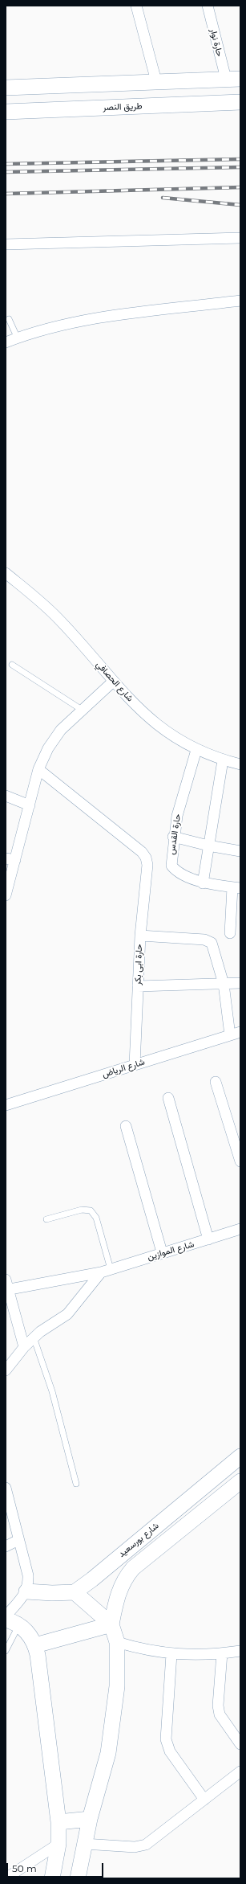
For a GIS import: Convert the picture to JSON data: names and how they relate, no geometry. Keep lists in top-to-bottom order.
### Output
{
  "streets": {
    "main road": ["طريق النصر", "شارع بورسعيد"],
    "street": [
      "حارة نوار",
      "شارع الحصافي",
      "حارة القدس",
      "حارة ابى بكر",
      "شارع الرياض",
      "شارع الموازين"
    ]
  },
  "crossings": [
    ["شارع الحصافي", "حارة القدس"],
    ["حارة ابى بكر", "شارع الرياض"]
  ],
  "scale_bar": "50 m"
}
